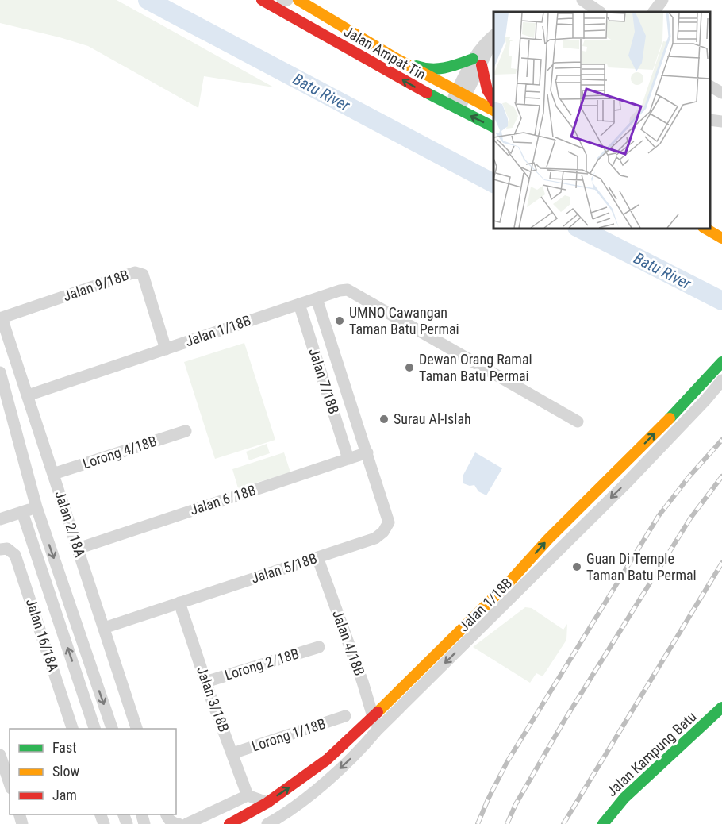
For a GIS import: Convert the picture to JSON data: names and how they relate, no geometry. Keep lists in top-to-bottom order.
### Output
{
  "streets": {
    "street": [
      "Jalan Ampat Tin",
      "Jalan 9/18B",
      "Jalan 1/18B",
      "Jalan 7/18B",
      "Lorong 4/18B",
      "Jalan 6/18B",
      "Jalan 2/18A",
      "Jalan 5/18B",
      "Jalan 16/18A",
      "Jalan 4/18B",
      "Lorong 2/18B",
      "Jalan 3/18B",
      "Lorong 1/18B",
      "Jalan Kampung Batu"
    ]
  },
  "crossings": [
    ["Jalan 9/18B", "Jalan 1/18B"],
    ["Jalan 9/18B", "Jalan 2/18A"],
    ["Jalan 1/18B", "Jalan 7/18B"],
    ["Jalan 1/18B", "Jalan 2/18A"],
    ["Jalan 1/18B", "Jalan 4/18B"],
    ["Jalan 7/18B", "Jalan 6/18B"],
    ["Jalan 7/18B", "Jalan 5/18B"],
    ["Lorong 4/18B", "Jalan 2/18A"],
    ["Jalan 6/18B", "Jalan 2/18A"],
    ["Jalan 6/18B", "Jalan 5/18B"],
    ["Jalan 2/18A", "Jalan 5/18B"],
    ["Jalan 5/18B", "Jalan 4/18B"],
    ["Jalan 5/18B", "Jalan 3/18B"],
    ["Lorong 2/18B", "Jalan 3/18B"],
    ["Jalan 3/18B", "Lorong 1/18B"]
  ],
  "water": ["Batu River"],
  "places": [
    "UMNO Cawangan Taman Batu Permai",
    "Dewan Orang Ramai Taman Batu Permai",
    "Surau Al-Islah",
    "Guan Di Temple Taman Batu Permai"
  ],
  "legend": ["Fast", "Slow", "Jam"]
}
